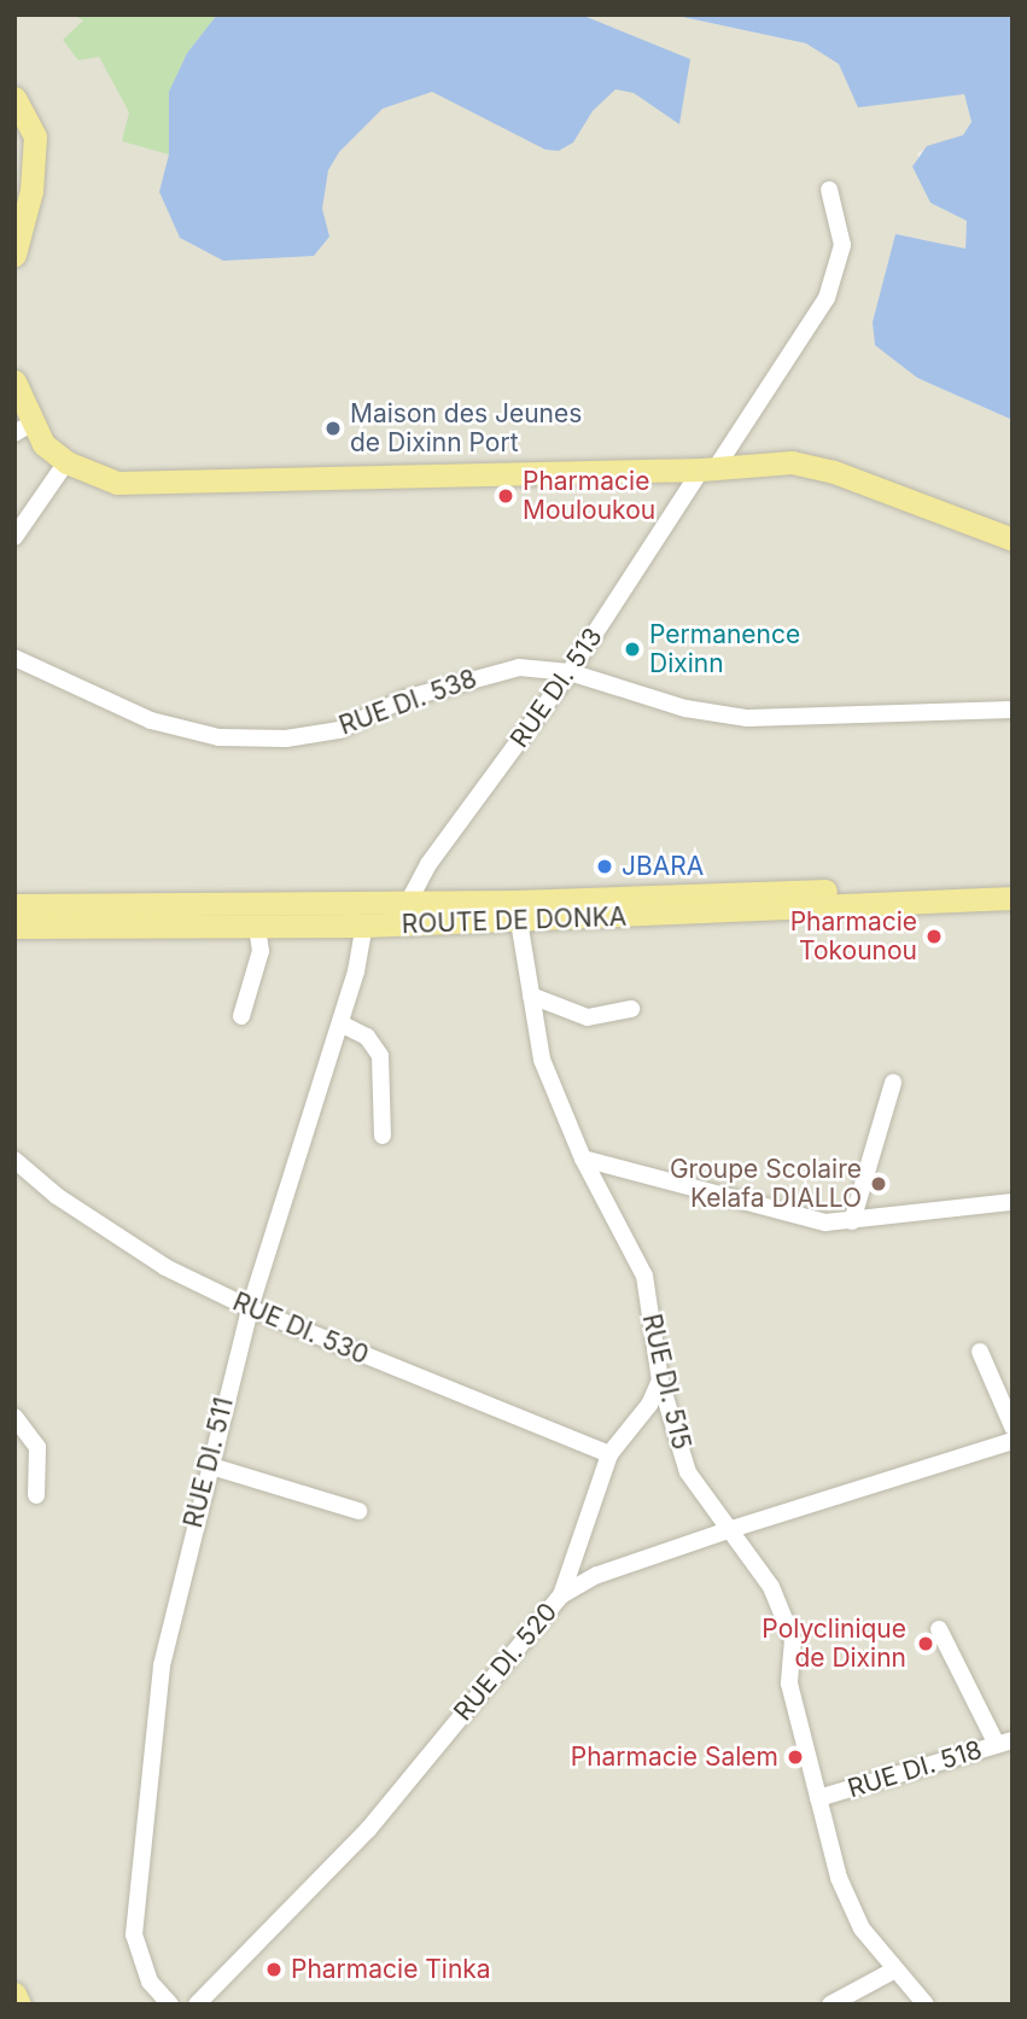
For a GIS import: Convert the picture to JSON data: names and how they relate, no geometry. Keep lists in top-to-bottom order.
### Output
{
  "streets": {
    "main road": ["ROUTE DE DONKA"],
    "street": [
      "RUE DI. 513",
      "RUE DI. 538",
      "RUE DI. 530",
      "RUE DI. 515",
      "RUE DI. 511",
      "RUE DI. 520",
      "RUE DI. 518"
    ]
  },
  "crossings": [
    ["RUE DI. 513", "RUE DI. 538"],
    ["RUE DI. 513", "ROUTE DE DONKA"],
    ["ROUTE DE DONKA", "RUE DI. 515"],
    ["ROUTE DE DONKA", "RUE DI. 511"],
    ["RUE DI. 530", "RUE DI. 511"],
    ["RUE DI. 515", "RUE DI. 520"],
    ["RUE DI. 515", "RUE DI. 518"]
  ],
  "places": [
    "Maison des Jeunes de Dixinn Port",
    "Pharmacie Mouloukou",
    "Permanence Dixinn",
    "JBARA",
    "Pharmacie Tokounou",
    "Groupe Scolaire Kelafa DIALLO",
    "Polyclinique de Dixinn",
    "Pharmacie Salem",
    "Pharmacie Tinka"
  ]
}
